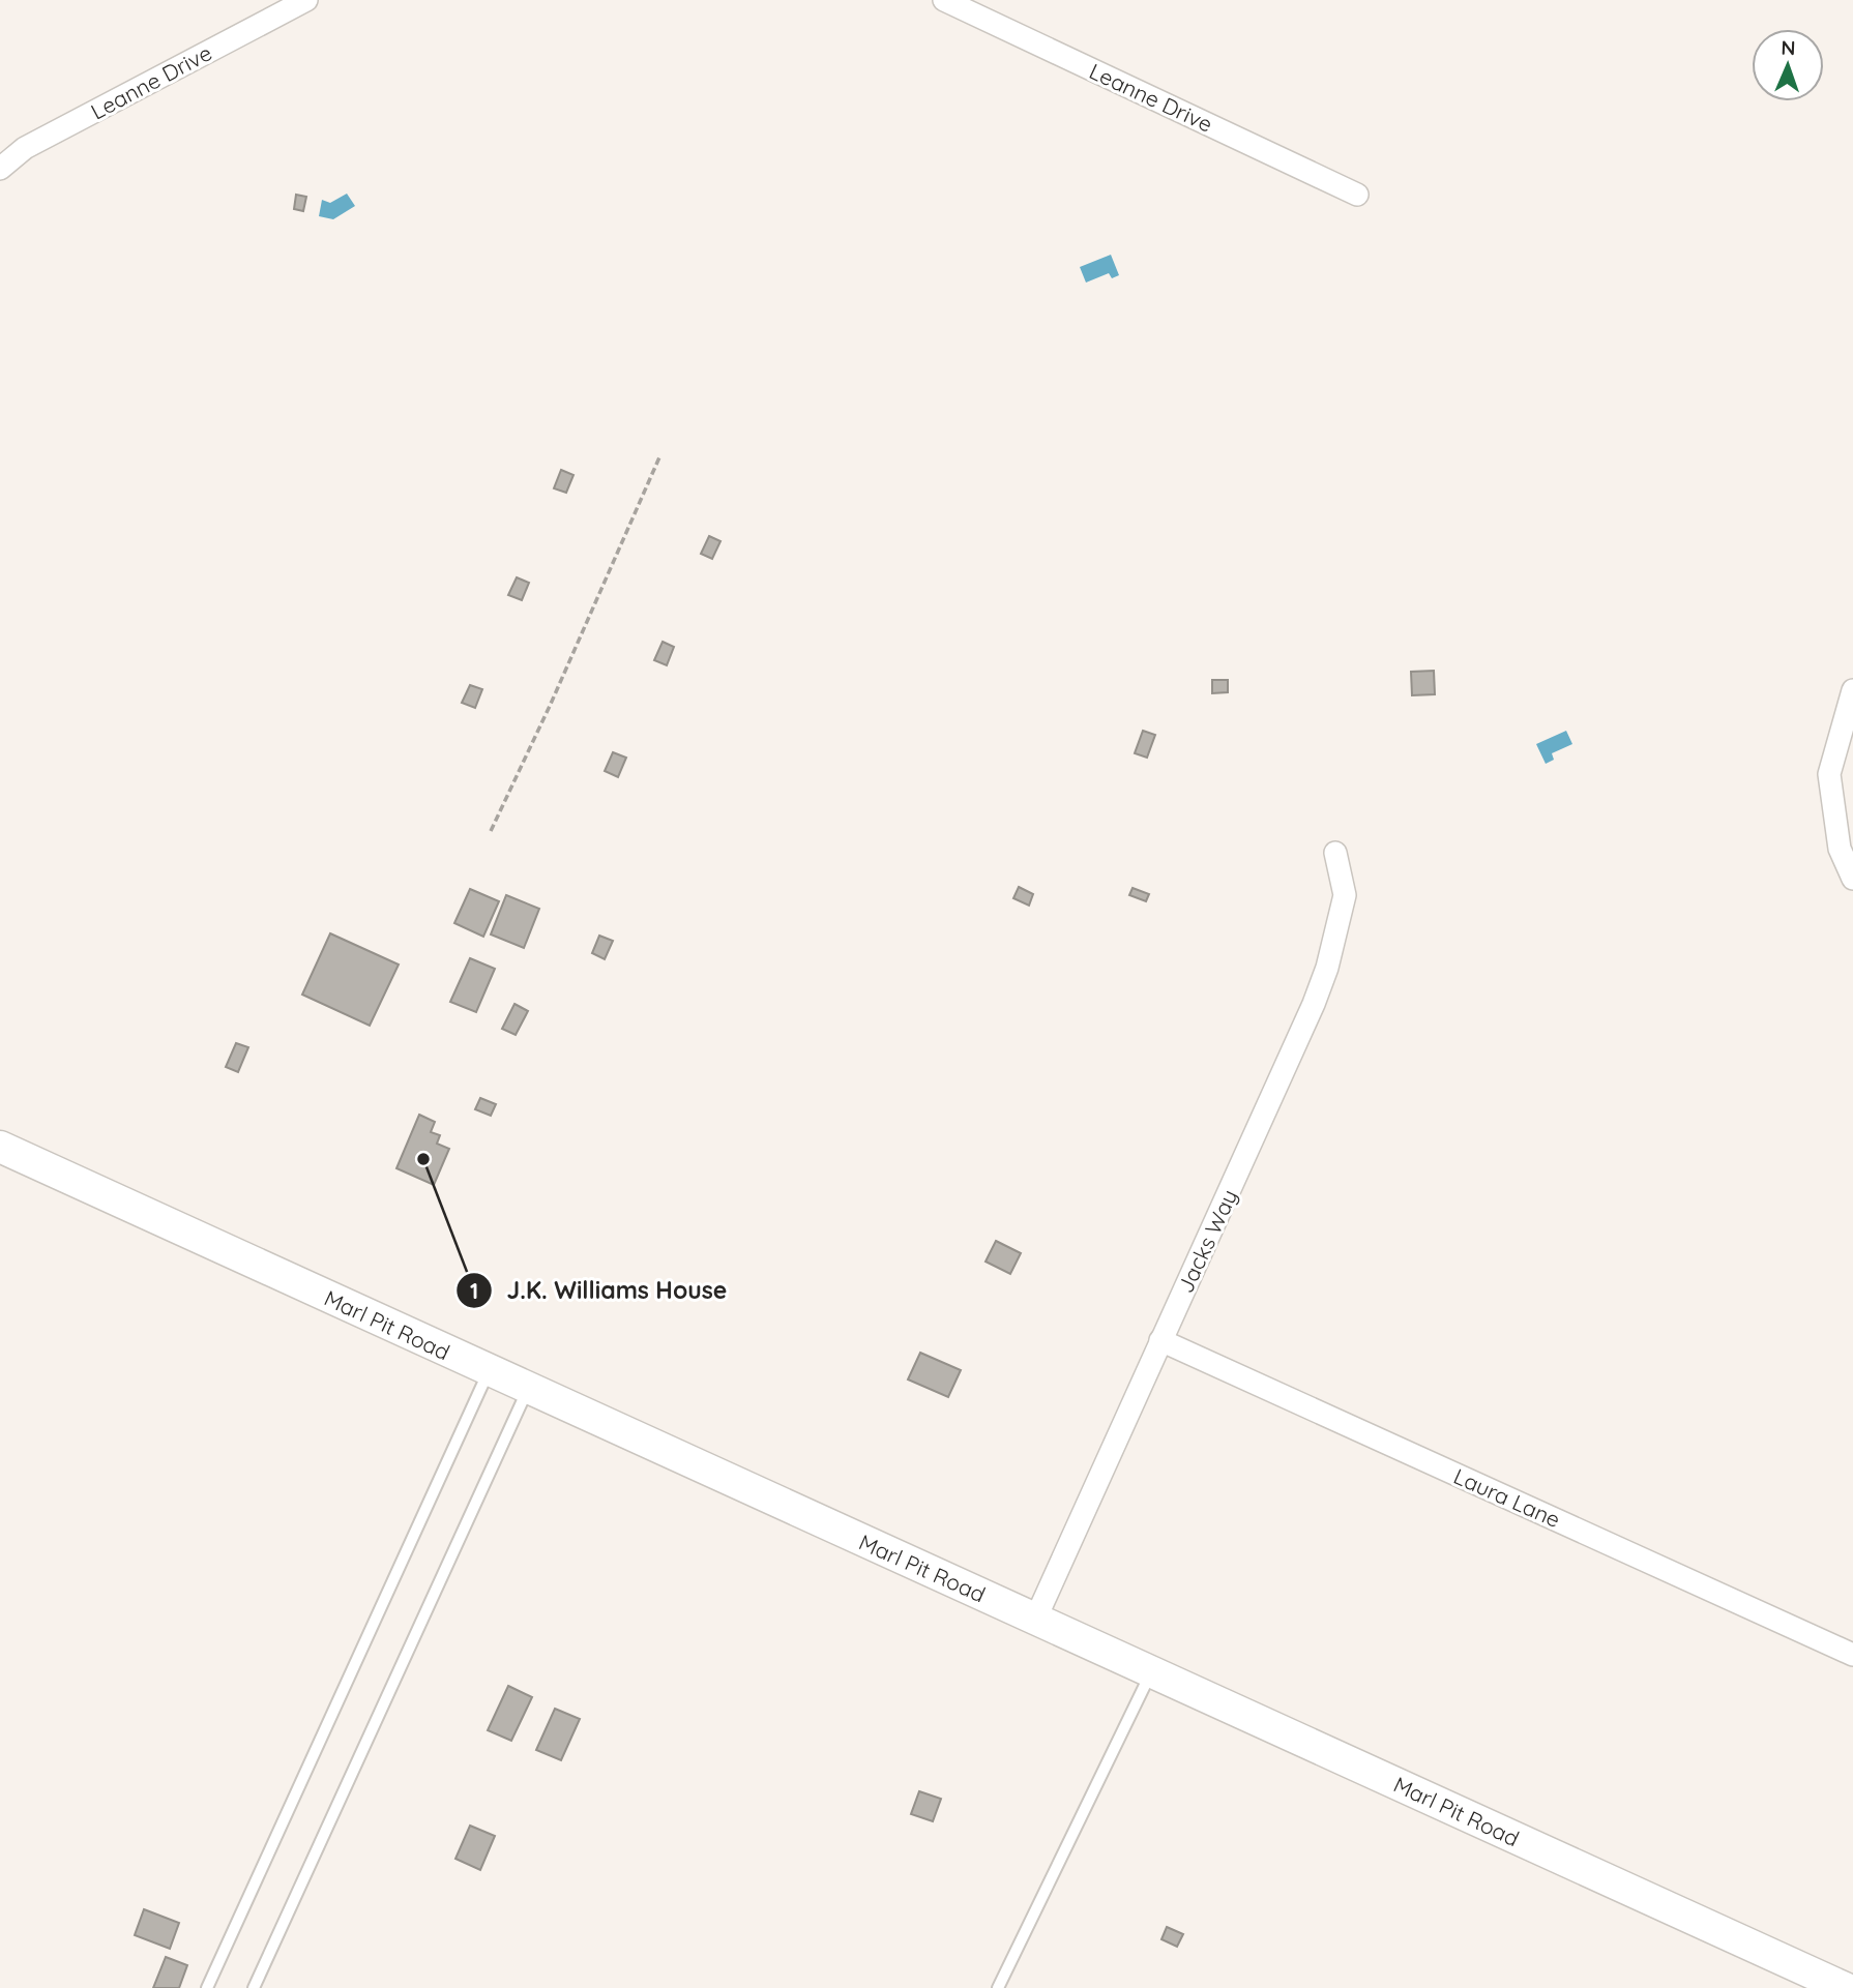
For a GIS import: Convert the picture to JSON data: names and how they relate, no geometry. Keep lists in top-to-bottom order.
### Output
{
  "streets": {
    "street": [
      "Leanne Drive",
      "Jacks Way",
      "Marl Pit Road",
      "Laura Lane"
    ]
  },
  "crossings": [
    ["Jacks Way", "Marl Pit Road"],
    ["Jacks Way", "Laura Lane"]
  ],
  "places": ["J.K. Williams House"],
  "north": "top"
}
